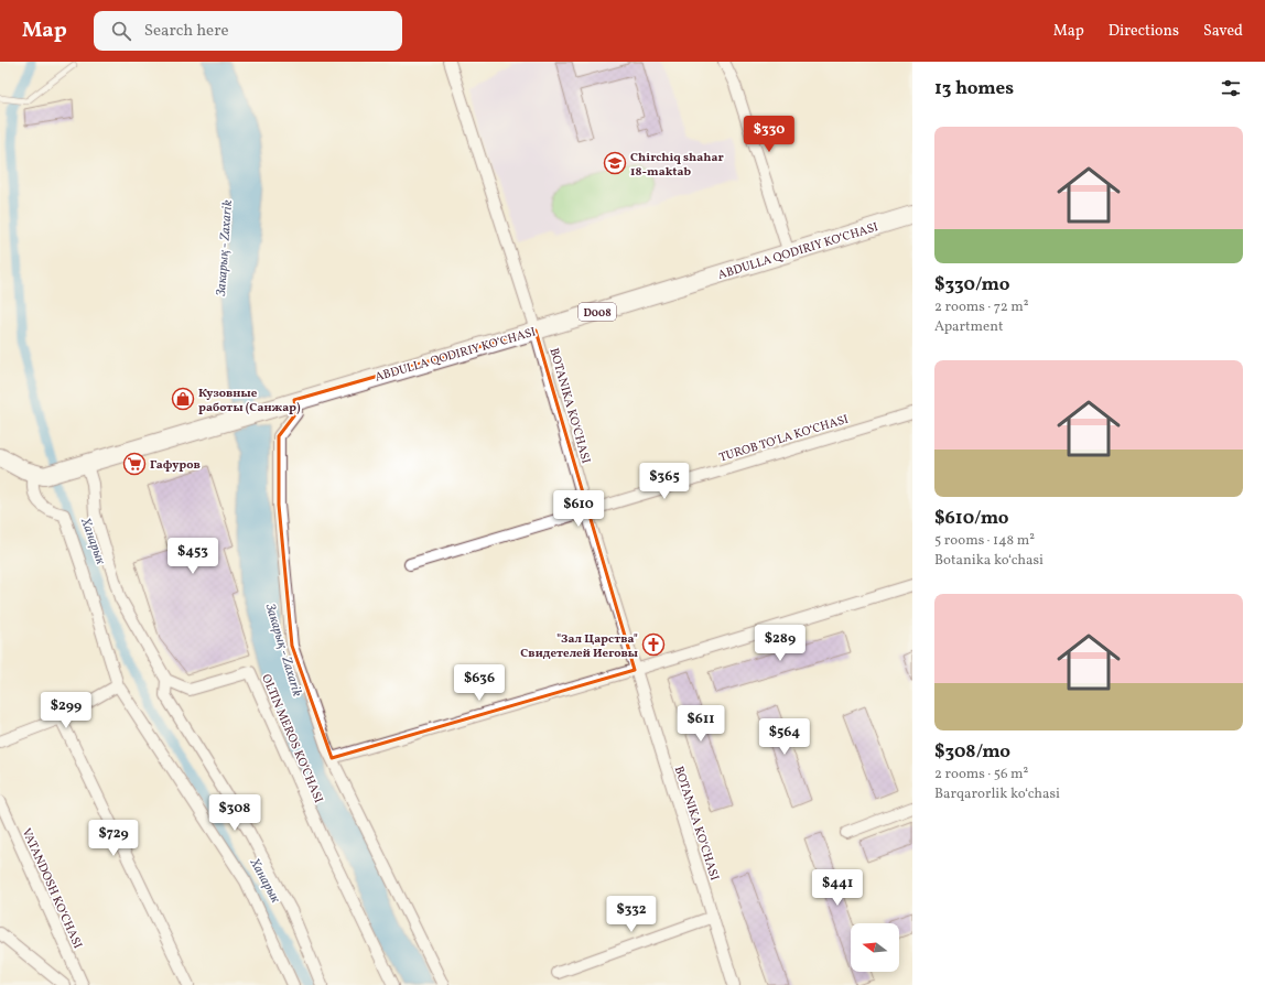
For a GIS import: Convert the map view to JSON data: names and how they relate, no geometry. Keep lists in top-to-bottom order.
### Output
{
  "streets": {
    "main road": ["ABDULLA QODIRIY KO‘CHASI", "D008"],
    "street": [
      "BOTANIKA KO‘CHASI",
      "TUROB TO‘LA KO‘CHASI",
      "OLTIN MEROS KO‘CHASI",
      "VATANDOSH KO‘CHASI"
    ]
  },
  "crossings": [
    ["ABDULLA QODIRIY KO‘CHASI", "BOTANIKA KO‘CHASI"],
    ["BOTANIKA KO‘CHASI", "TUROB TO‘LA KO‘CHASI"]
  ],
  "water": ["Закарық - Zaxarik", "Ханарык"],
  "places": {
    "school or university": ["Chirchiq shahar 18-maktab"],
    "shop": ["Кузовные работы (Санжар)"],
    "supermarket": ["Гафуров"],
    "church": ["\"Зал Царства\" Свидетелей Иеговы"]
  },
  "north": "left",
  "page": {
    "header": "Map",
    "search": "Search here",
    "nav": ["Map", "Directions", "Saved"],
    "heading": "13 homes",
    "list": [
      {
        "name": "$330/mo",
        "note": "2 rooms · 72 m² · Apartment"
      },
      {
        "name": "$610/mo",
        "note": "5 rooms · 148 m² · Botanika ko‘chasi"
      },
      {
        "name": "$308/mo",
        "note": "2 rooms · 56 m² · Barqarorlik ko‘chasi"
      }
    ],
    "price": [
      "$330",
      "$365",
      "$610",
      "$453",
      "$289",
      "$636",
      "$299",
      "$611",
      "$564",
      "$308",
      "$729",
      "$441",
      "$332"
    ]
  }
}
